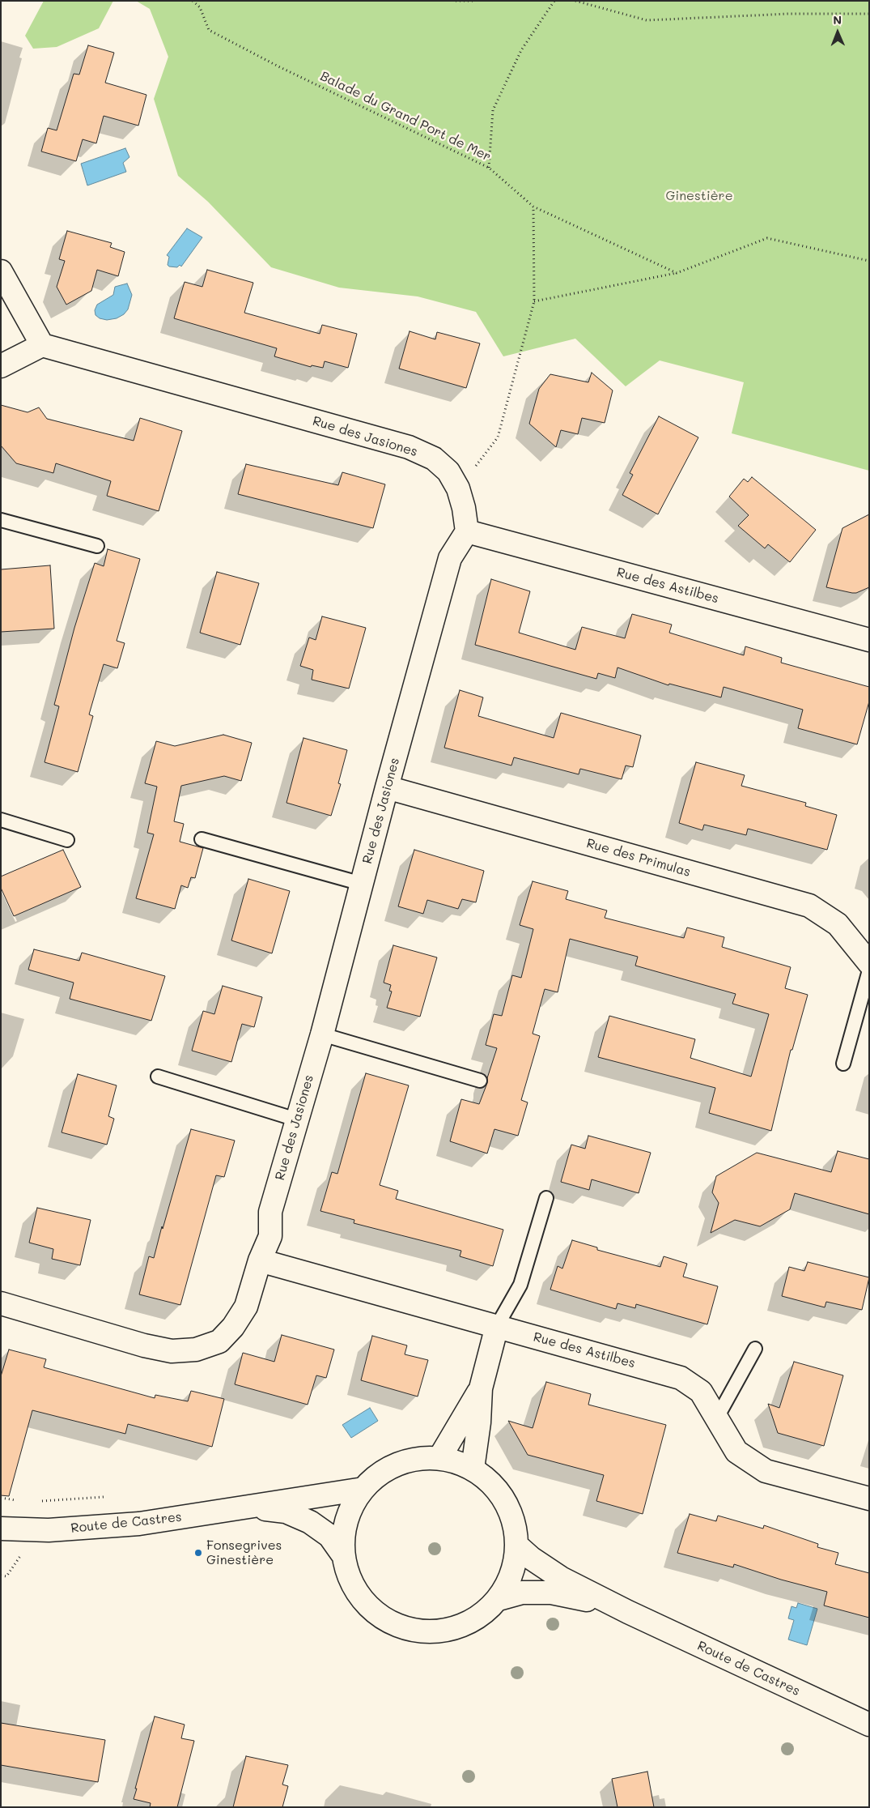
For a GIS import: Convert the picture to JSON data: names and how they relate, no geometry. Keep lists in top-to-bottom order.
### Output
{
  "streets": {
    "street": [
      "Rue des Jasiones",
      "Rue des Astilbes",
      "Rue des Primulas",
      "Route de Castres"
    ],
    "path": ["Balade du Grand Port de Mer"]
  },
  "crossings": [
    ["Rue des Jasiones", "Rue des Astilbes"],
    ["Rue des Jasiones", "Rue des Primulas"]
  ],
  "parks": ["Ginestière"],
  "places": ["Fonsegrives Ginestière"],
  "north": "top"
}
